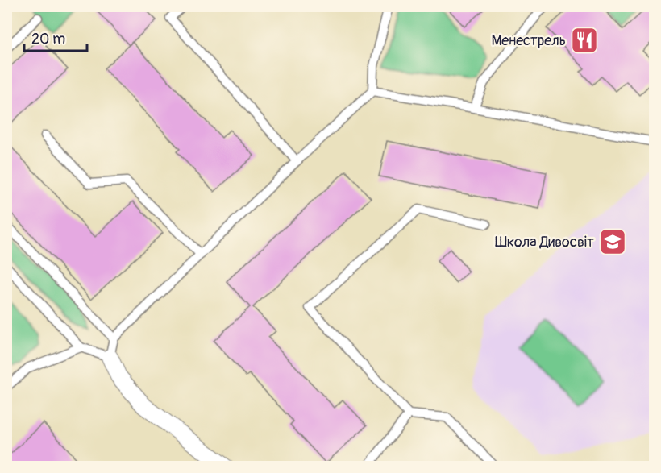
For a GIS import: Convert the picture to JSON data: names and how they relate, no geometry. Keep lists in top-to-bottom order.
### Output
{
  "places": {
    "restaurant": ["Менестрель"],
    "school or university": ["Школа Дивосвіт"]
  },
  "scale_bar": "20 m"
}
